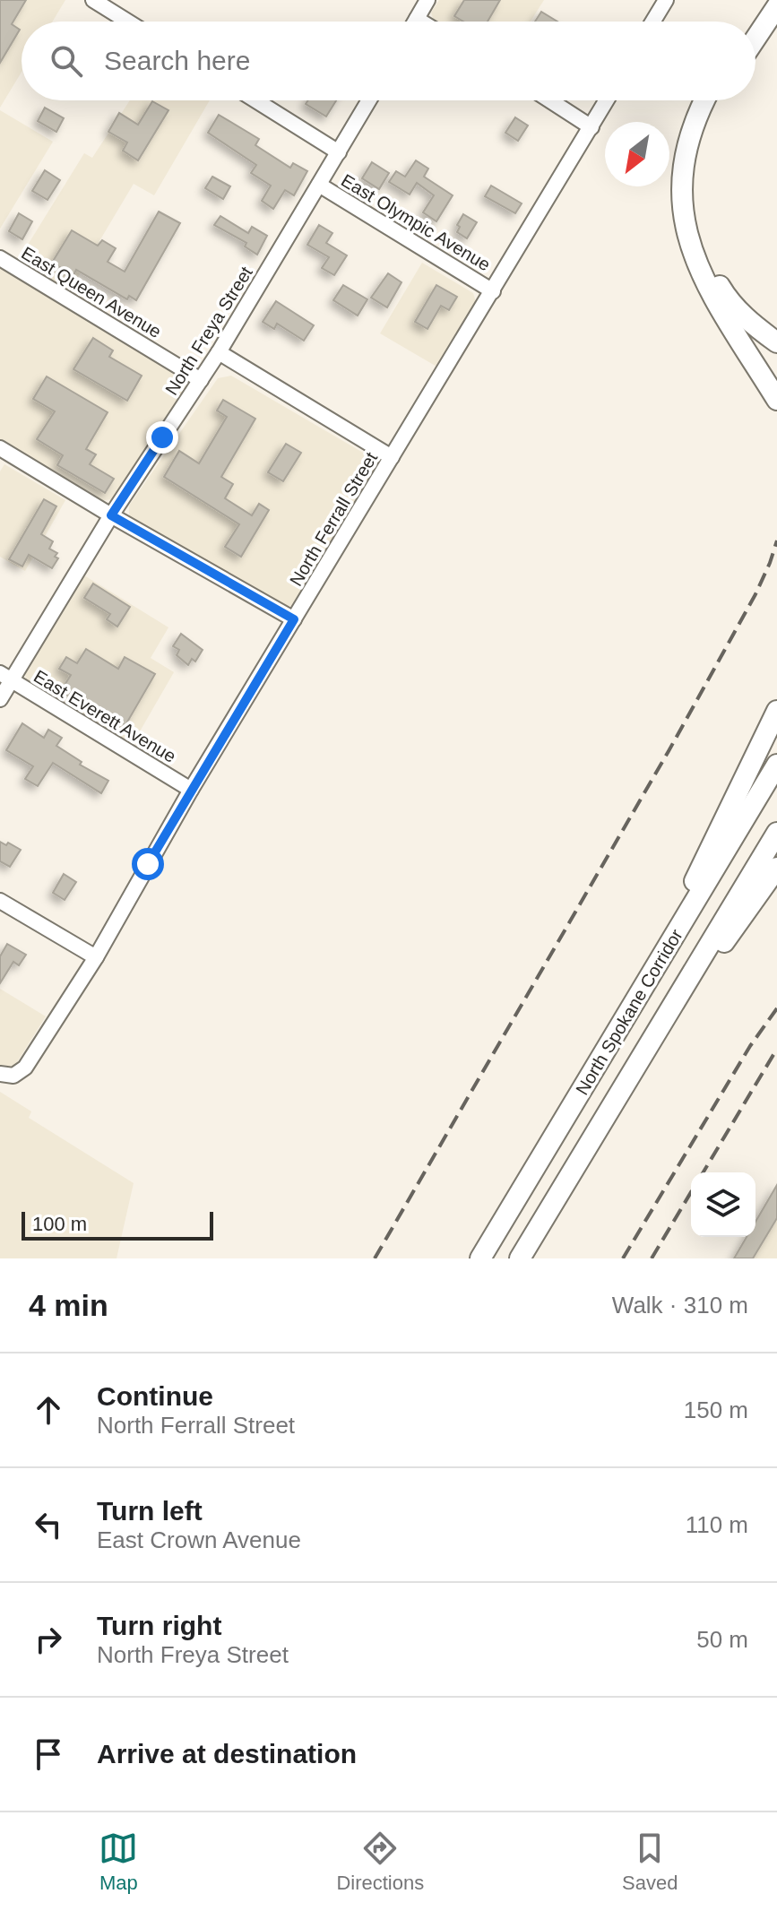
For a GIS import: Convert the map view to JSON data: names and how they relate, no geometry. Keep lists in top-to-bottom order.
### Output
{
  "streets": {
    "highway": ["North Spokane Corridor"],
    "street": [
      "East Olympic Avenue",
      "East Queen Avenue",
      "North Freya Street",
      "North Ferrall Street",
      "East Everett Avenue"
    ]
  },
  "crossings": [
    ["East Olympic Avenue", "North Freya Street"],
    ["East Olympic Avenue", "North Ferrall Street"],
    ["East Queen Avenue", "North Freya Street"],
    ["North Freya Street", "East Everett Avenue"],
    ["North Ferrall Street", "East Everett Avenue"]
  ],
  "scale_bar": "100 m",
  "north": "bottom left",
  "page": {
    "search": "Search here",
    "scale": "100 m",
    "heading": ["4 min", "Walk · 310 m"],
    "list": [
      ["Continue", "North Ferrall Street", "150 m"],
      ["Turn left", "East Crown Avenue", "110 m"],
      ["Turn right", "North Freya Street", "50 m"],
      "Arrive at destination"
    ],
    "nav": ["Map", "Directions", "Saved"]
  }
}
